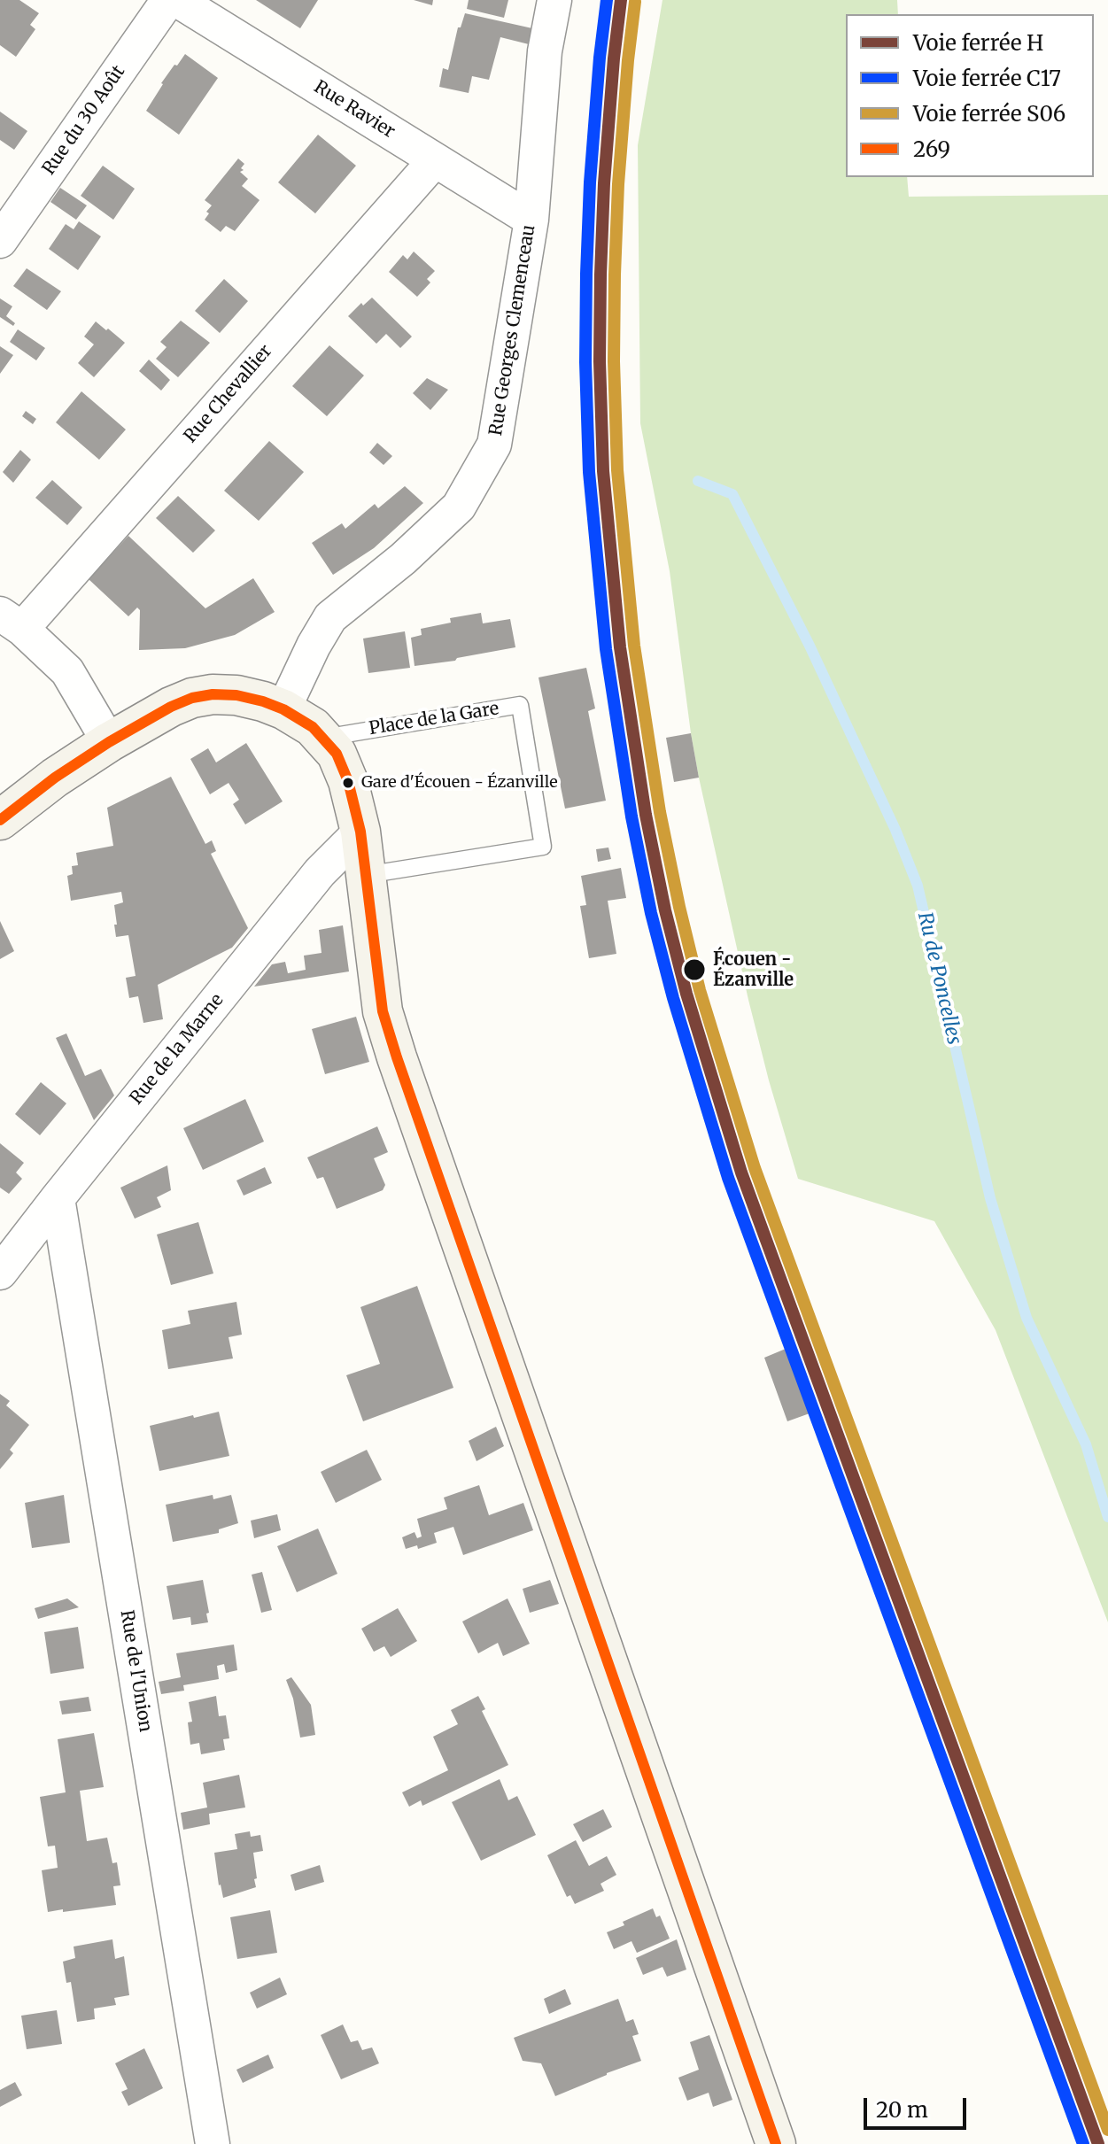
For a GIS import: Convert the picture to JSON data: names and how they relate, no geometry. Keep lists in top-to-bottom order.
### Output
{
  "streets": {
    "street": [
      "Rue Ravier",
      "Rue du 30 Août",
      "Rue Georges Clemenceau",
      "Rue Chevallier",
      "Rue de la Marne",
      "Rue de l'Union"
    ],
    "lane": ["Place de la Gare"]
  },
  "crossings": [
    ["Rue Ravier", "Rue Georges Clemenceau"],
    ["Rue Ravier", "Rue Chevallier"],
    ["Rue de la Marne", "Rue de l'Union"]
  ],
  "water": ["Ru de Poncelles"],
  "places": ["Gare d'Écouen - Ézanville", "Écouen - Ézanville"],
  "lines": [
    "rail line H",
    "rail line C17",
    "rail line S06",
    "transit line 269"
  ],
  "legend": [
    "Voie ferrée H",
    "Voie ferrée C17",
    "Voie ferrée S06",
    "269"
  ],
  "scale_bar": "20 m"
}
